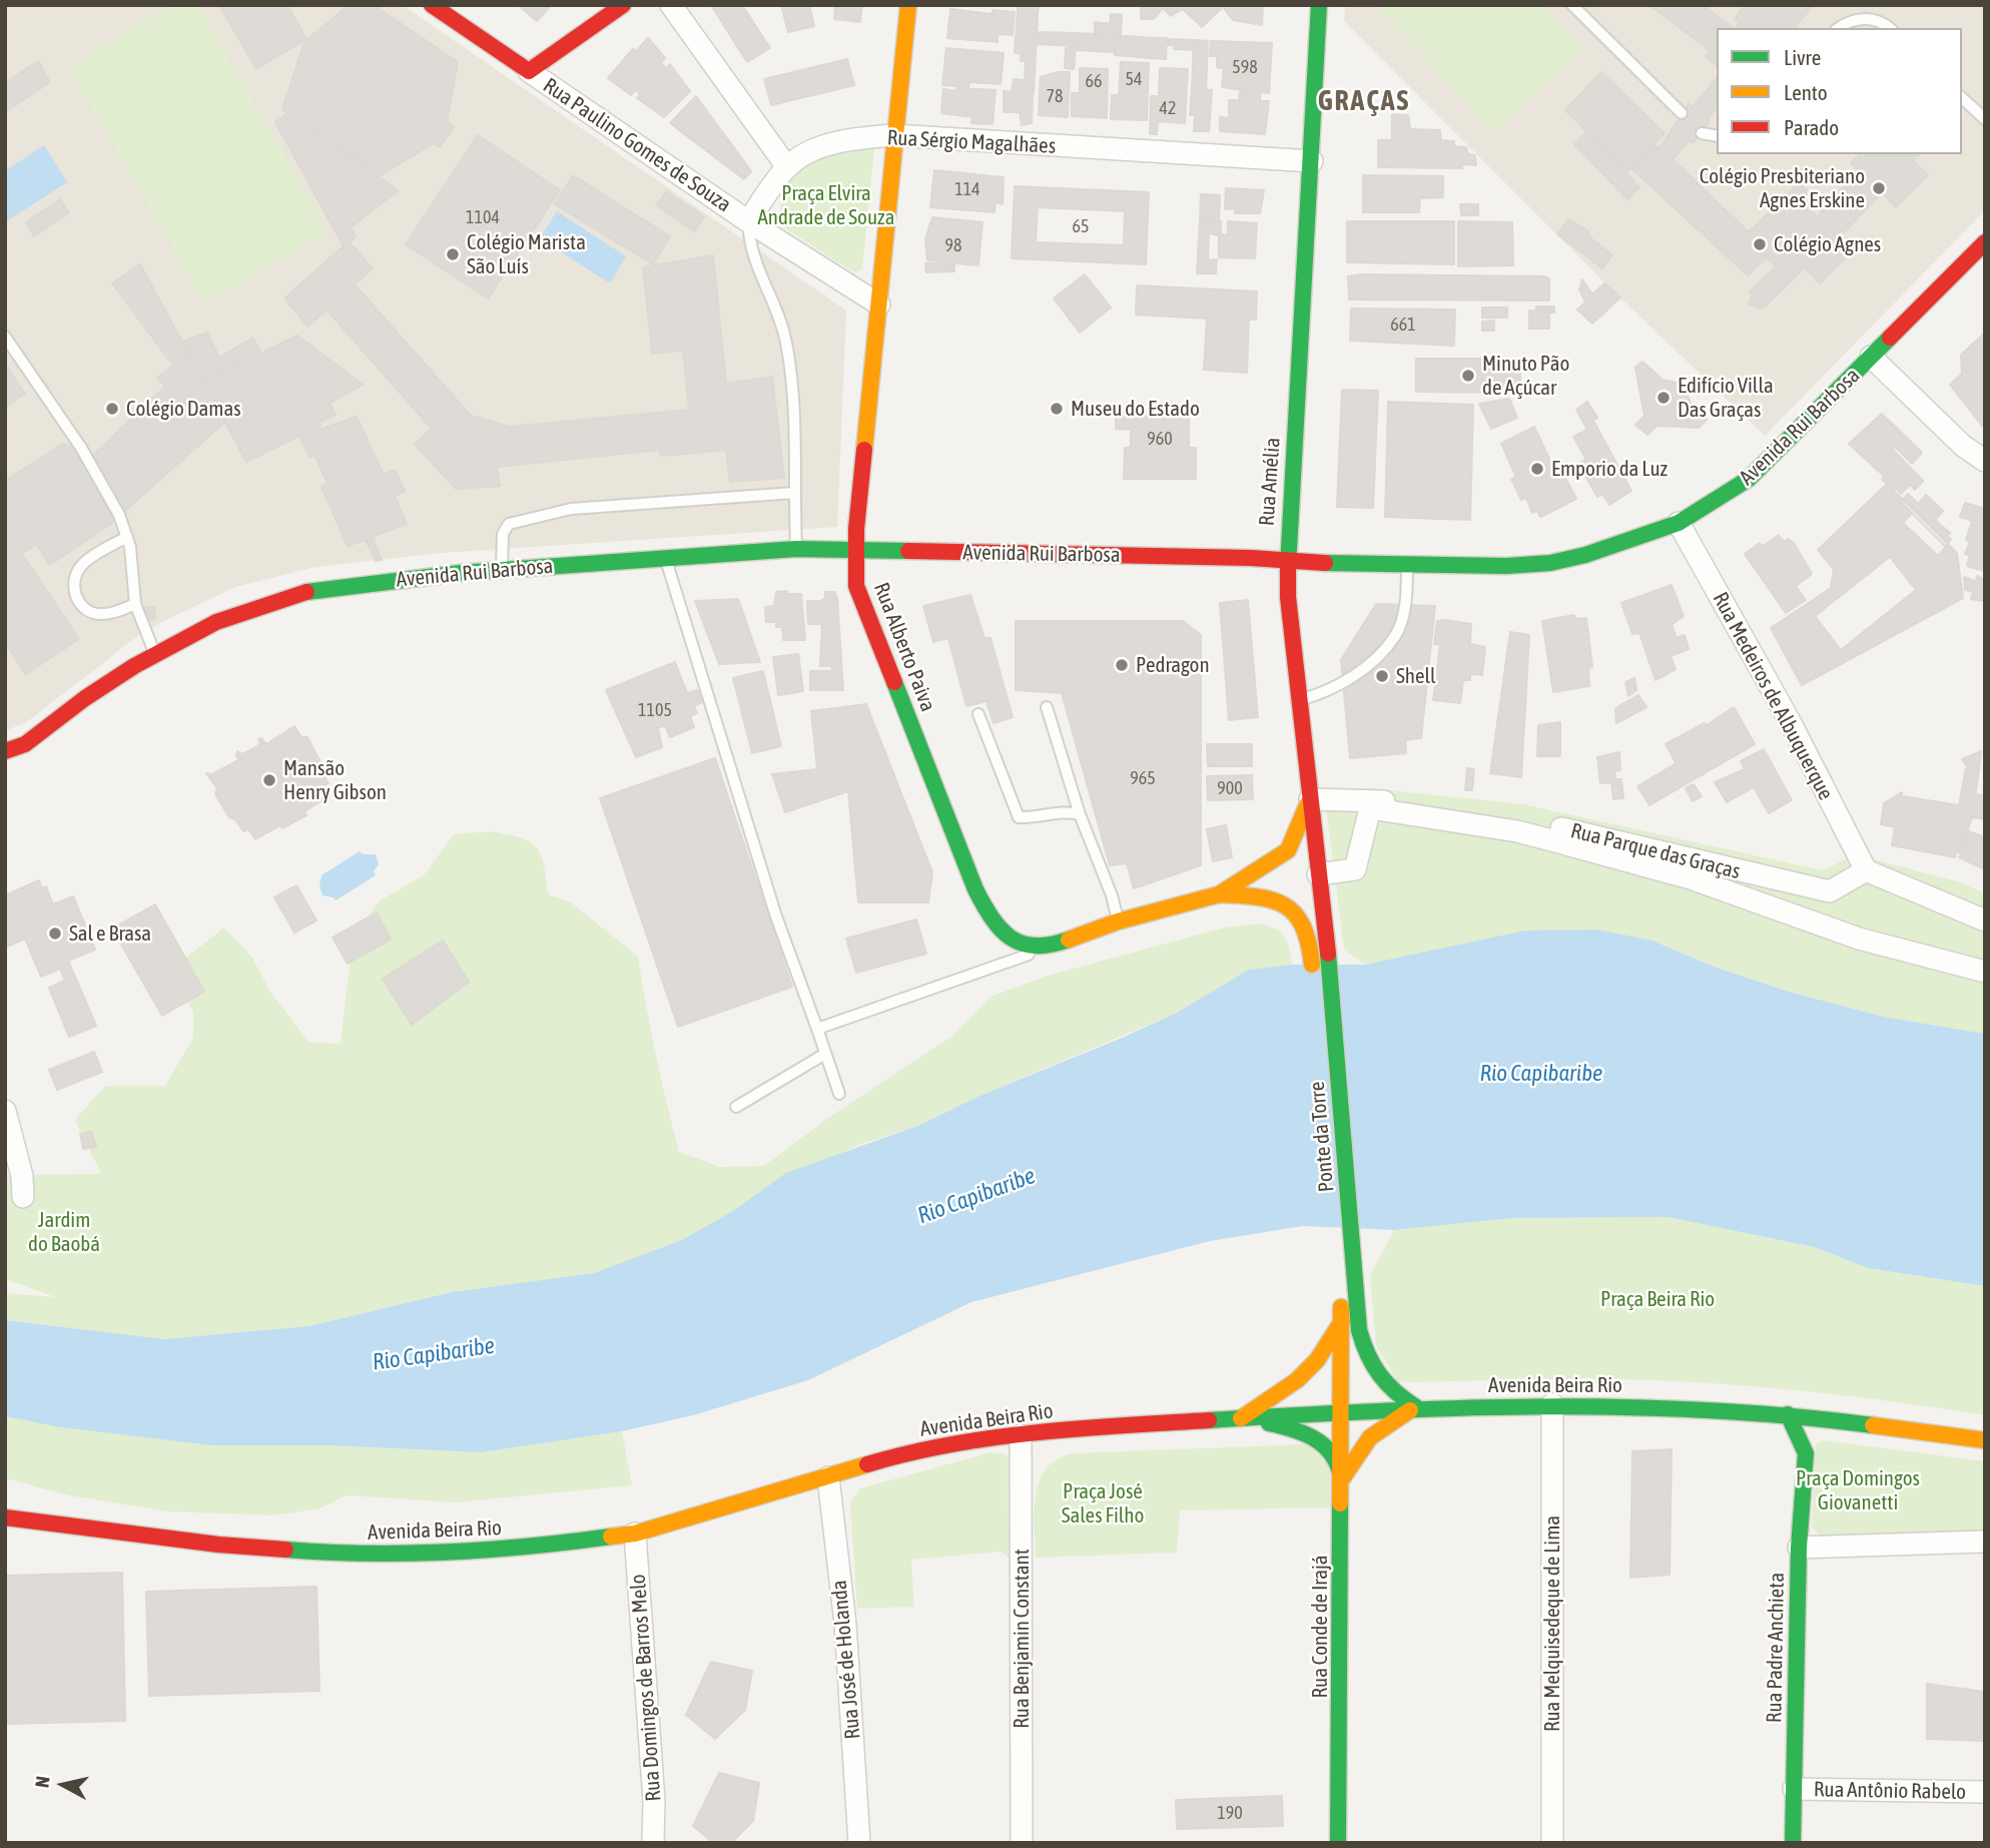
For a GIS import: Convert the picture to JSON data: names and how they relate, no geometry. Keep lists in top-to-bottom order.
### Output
{
  "streets": {
    "main road": [
      "Rua Paulino Gomes de Souza",
      "Avenida Rui Barbosa",
      "Rua Amélia",
      "Rua Alberto Paiva",
      "Ponte da Torre",
      "Avenida Beira Rio",
      "Rua Conde de Irajá",
      "Rua Padre Anchieta"
    ],
    "street": [
      "Rua Sérgio Magalhães",
      "Rua Medeiros de Albuquerque",
      "Rua Parque das Graças",
      "Rua Melquisedeque de Lima",
      "Rua Benjamin Constant",
      "Rua José de Holanda",
      "Rua Domingos de Barros Melo",
      "Rua Antônio Rabelo"
    ]
  },
  "crossings": [
    ["Rua Sérgio Magalhães", "Rua Paulino Gomes de Souza"],
    ["Rua Sérgio Magalhães", "Rua Amélia"],
    ["Rua Sérgio Magalhães", "Rua Alberto Paiva"],
    ["Rua Paulino Gomes de Souza", "Rua Alberto Paiva"],
    ["Avenida Rui Barbosa", "Rua Amélia"],
    ["Avenida Rui Barbosa", "Rua Alberto Paiva"],
    ["Avenida Rui Barbosa", "Rua Medeiros de Albuquerque"],
    ["Rua Amélia", "Rua Parque das Graças"],
    ["Rua Amélia", "Ponte da Torre"],
    ["Rua Medeiros de Albuquerque", "Rua Parque das Graças"],
    ["Avenida Beira Rio", "Rua Melquisedeque de Lima"],
    ["Avenida Beira Rio", "Rua Conde de Irajá"],
    ["Avenida Beira Rio", "Rua Benjamin Constant"],
    ["Avenida Beira Rio", "Rua Padre Anchieta"],
    ["Avenida Beira Rio", "Rua José de Holanda"],
    ["Avenida Beira Rio", "Rua Domingos de Barros Melo"],
    ["Rua Padre Anchieta", "Rua Antônio Rabelo"]
  ],
  "districts": ["GRAÇAS"],
  "water": ["Rio Capibaribe"],
  "parks": [
    "Praça Elvira Andrade de Souza",
    "Jardim do Baobá",
    "Praça Beira Rio",
    "Praça Domingos Giovanetti",
    "Praça José Sales Filho"
  ],
  "places": [
    "Colégio Presbiteriano Agnes Erskine",
    "Colégio Agnes",
    "Colégio Marista São Luís",
    "Minuto Pão de Açúcar",
    "Edifício Villa Das Graças",
    "Colégio Damas",
    "Museu do Estado",
    "Emporio da Luz",
    "Pedragon",
    "Shell",
    "Mansão Henry Gibson",
    "Sal e Brasa"
  ],
  "house_numbers": [
    "598",
    "54",
    "66",
    "78",
    "42",
    "114",
    "1104",
    "65",
    "98",
    "661",
    "960",
    "1105",
    "965",
    "900",
    "190"
  ],
  "legend": ["Livre", "Lento", "Parado"],
  "north": "left"
}
